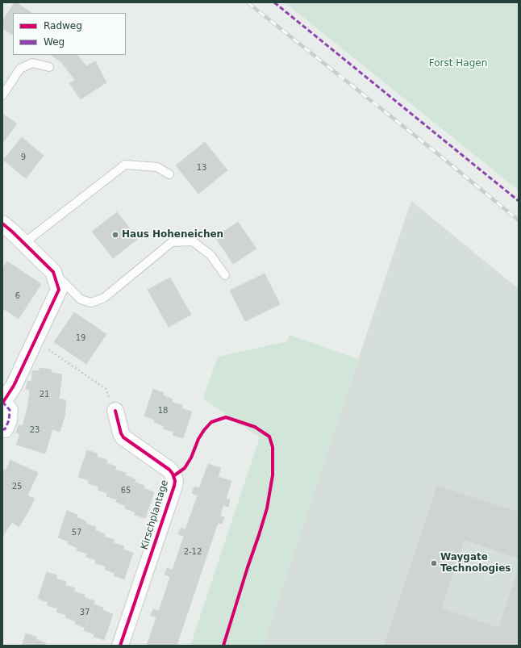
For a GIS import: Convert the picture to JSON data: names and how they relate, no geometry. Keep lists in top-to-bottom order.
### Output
{
  "streets": {
    "street": ["Kirschplantage"]
  },
  "parks": ["Forst Hagen"],
  "places": ["Haus Hoheneichen", "Waygate Technologies"],
  "house_numbers": [
    "9",
    "13",
    "6",
    "19",
    "21",
    "18",
    "23",
    "25",
    "65",
    "57",
    "2-12",
    "37"
  ],
  "legend": ["Radweg", "Weg"]
}
